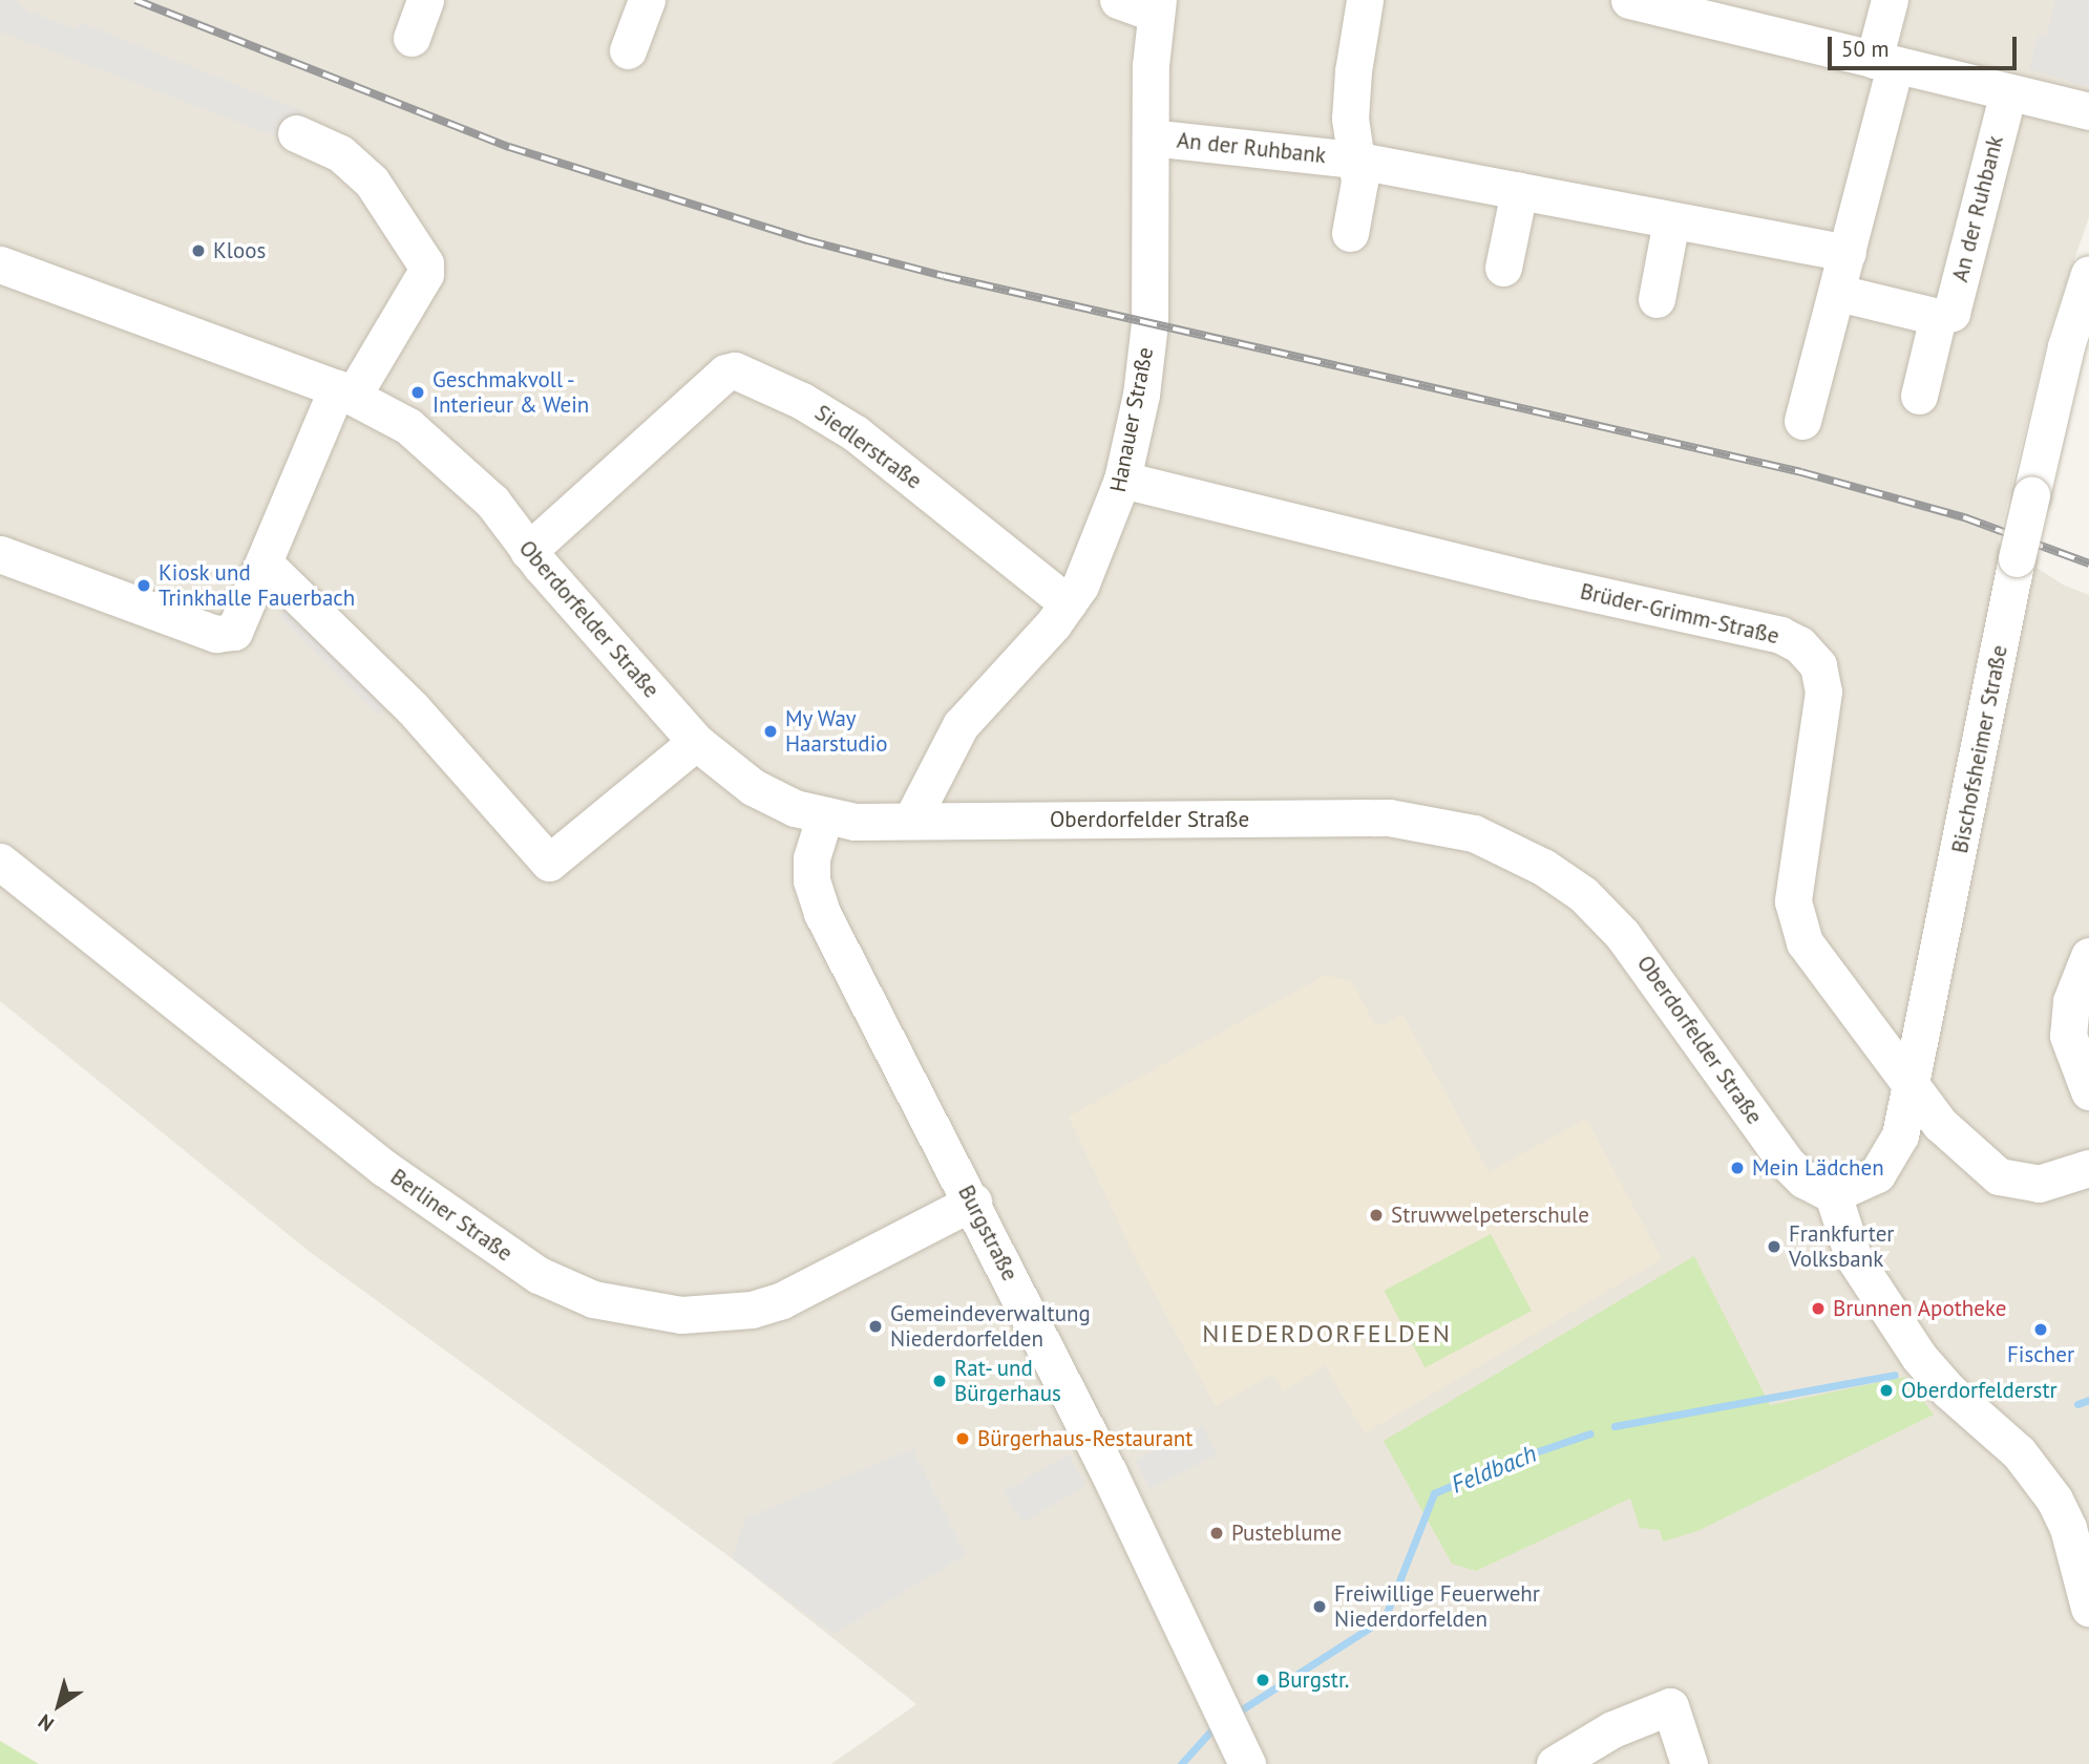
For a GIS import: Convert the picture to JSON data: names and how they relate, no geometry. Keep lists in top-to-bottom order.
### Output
{
  "streets": {
    "street": [
      "An der Ruhbank",
      "Hanauer Straße",
      "Siedlerstraße",
      "Brüder-Grimm-Straße",
      "Oberdorfelder Straße",
      "Bischofsheimer Straße",
      "Berliner Straße",
      "Burgstraße"
    ]
  },
  "crossings": [
    ["An der Ruhbank", "Hanauer Straße"],
    ["Hanauer Straße", "Siedlerstraße"],
    ["Hanauer Straße", "Brüder-Grimm-Straße"],
    ["Hanauer Straße", "Oberdorfelder Straße"],
    ["Siedlerstraße", "Oberdorfelder Straße"],
    ["Brüder-Grimm-Straße", "Bischofsheimer Straße"],
    ["Oberdorfelder Straße", "Bischofsheimer Straße"],
    ["Oberdorfelder Straße", "Burgstraße"],
    ["Berliner Straße", "Burgstraße"]
  ],
  "districts": ["NIEDERDORFELDEN"],
  "water": ["Feldbach"],
  "places": [
    "Kloos",
    "Geschmakvoll - Interieur & Wein",
    "Kiosk und Trinkhalle Fauerbach",
    "My Way Haarstudio",
    "Mein Lädchen",
    "Struwwelpeterschule",
    "Frankfurter Volksbank",
    "Brunnen Apotheke",
    "Gemeindeverwaltung Niederdorfelden",
    "Fischer",
    "Rat- und Bürgerhaus",
    "Oberdorfelderstr",
    "Bürgerhaus-Restaurant",
    "Pusteblume",
    "Freiwillige Feuerwehr Niederdorfelden",
    "Burgstr."
  ],
  "scale_bar": "50 m",
  "north": "bottom left"
}
